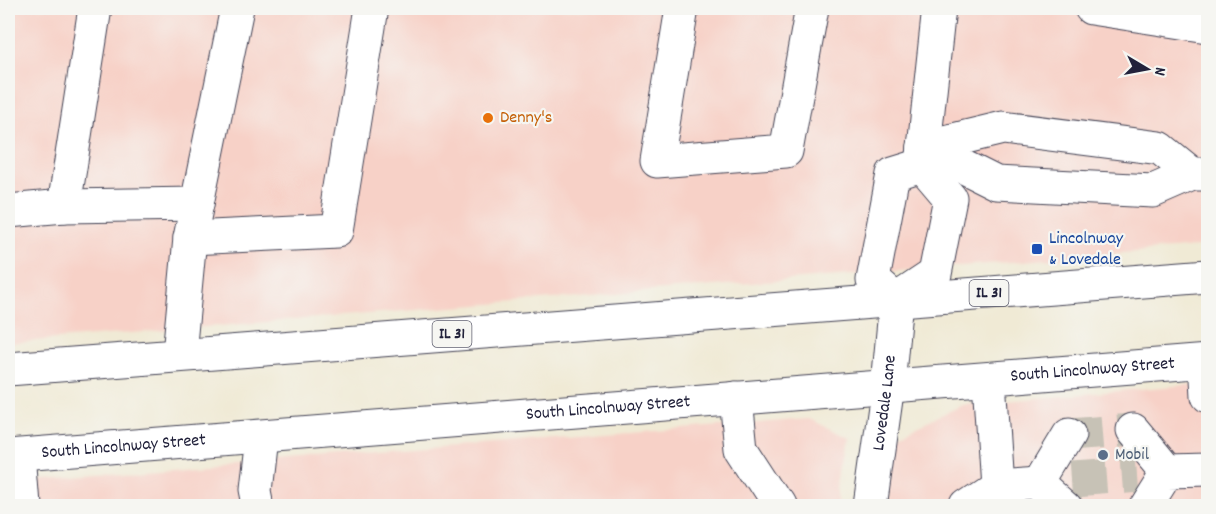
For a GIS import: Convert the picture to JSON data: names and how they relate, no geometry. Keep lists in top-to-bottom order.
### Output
{
  "streets": {
    "main road": ["IL 31", "South Lincolnway Street", "Lovedale Lane"]
  },
  "crossings": [
    ["IL 31", "Lovedale Lane"],
    ["South Lincolnway Street", "Lovedale Lane"]
  ],
  "places": {
    "other": ["Denny's", "Mobil"],
    "transit": ["Lincolnway & Lovedale"]
  },
  "north": "right"
}
